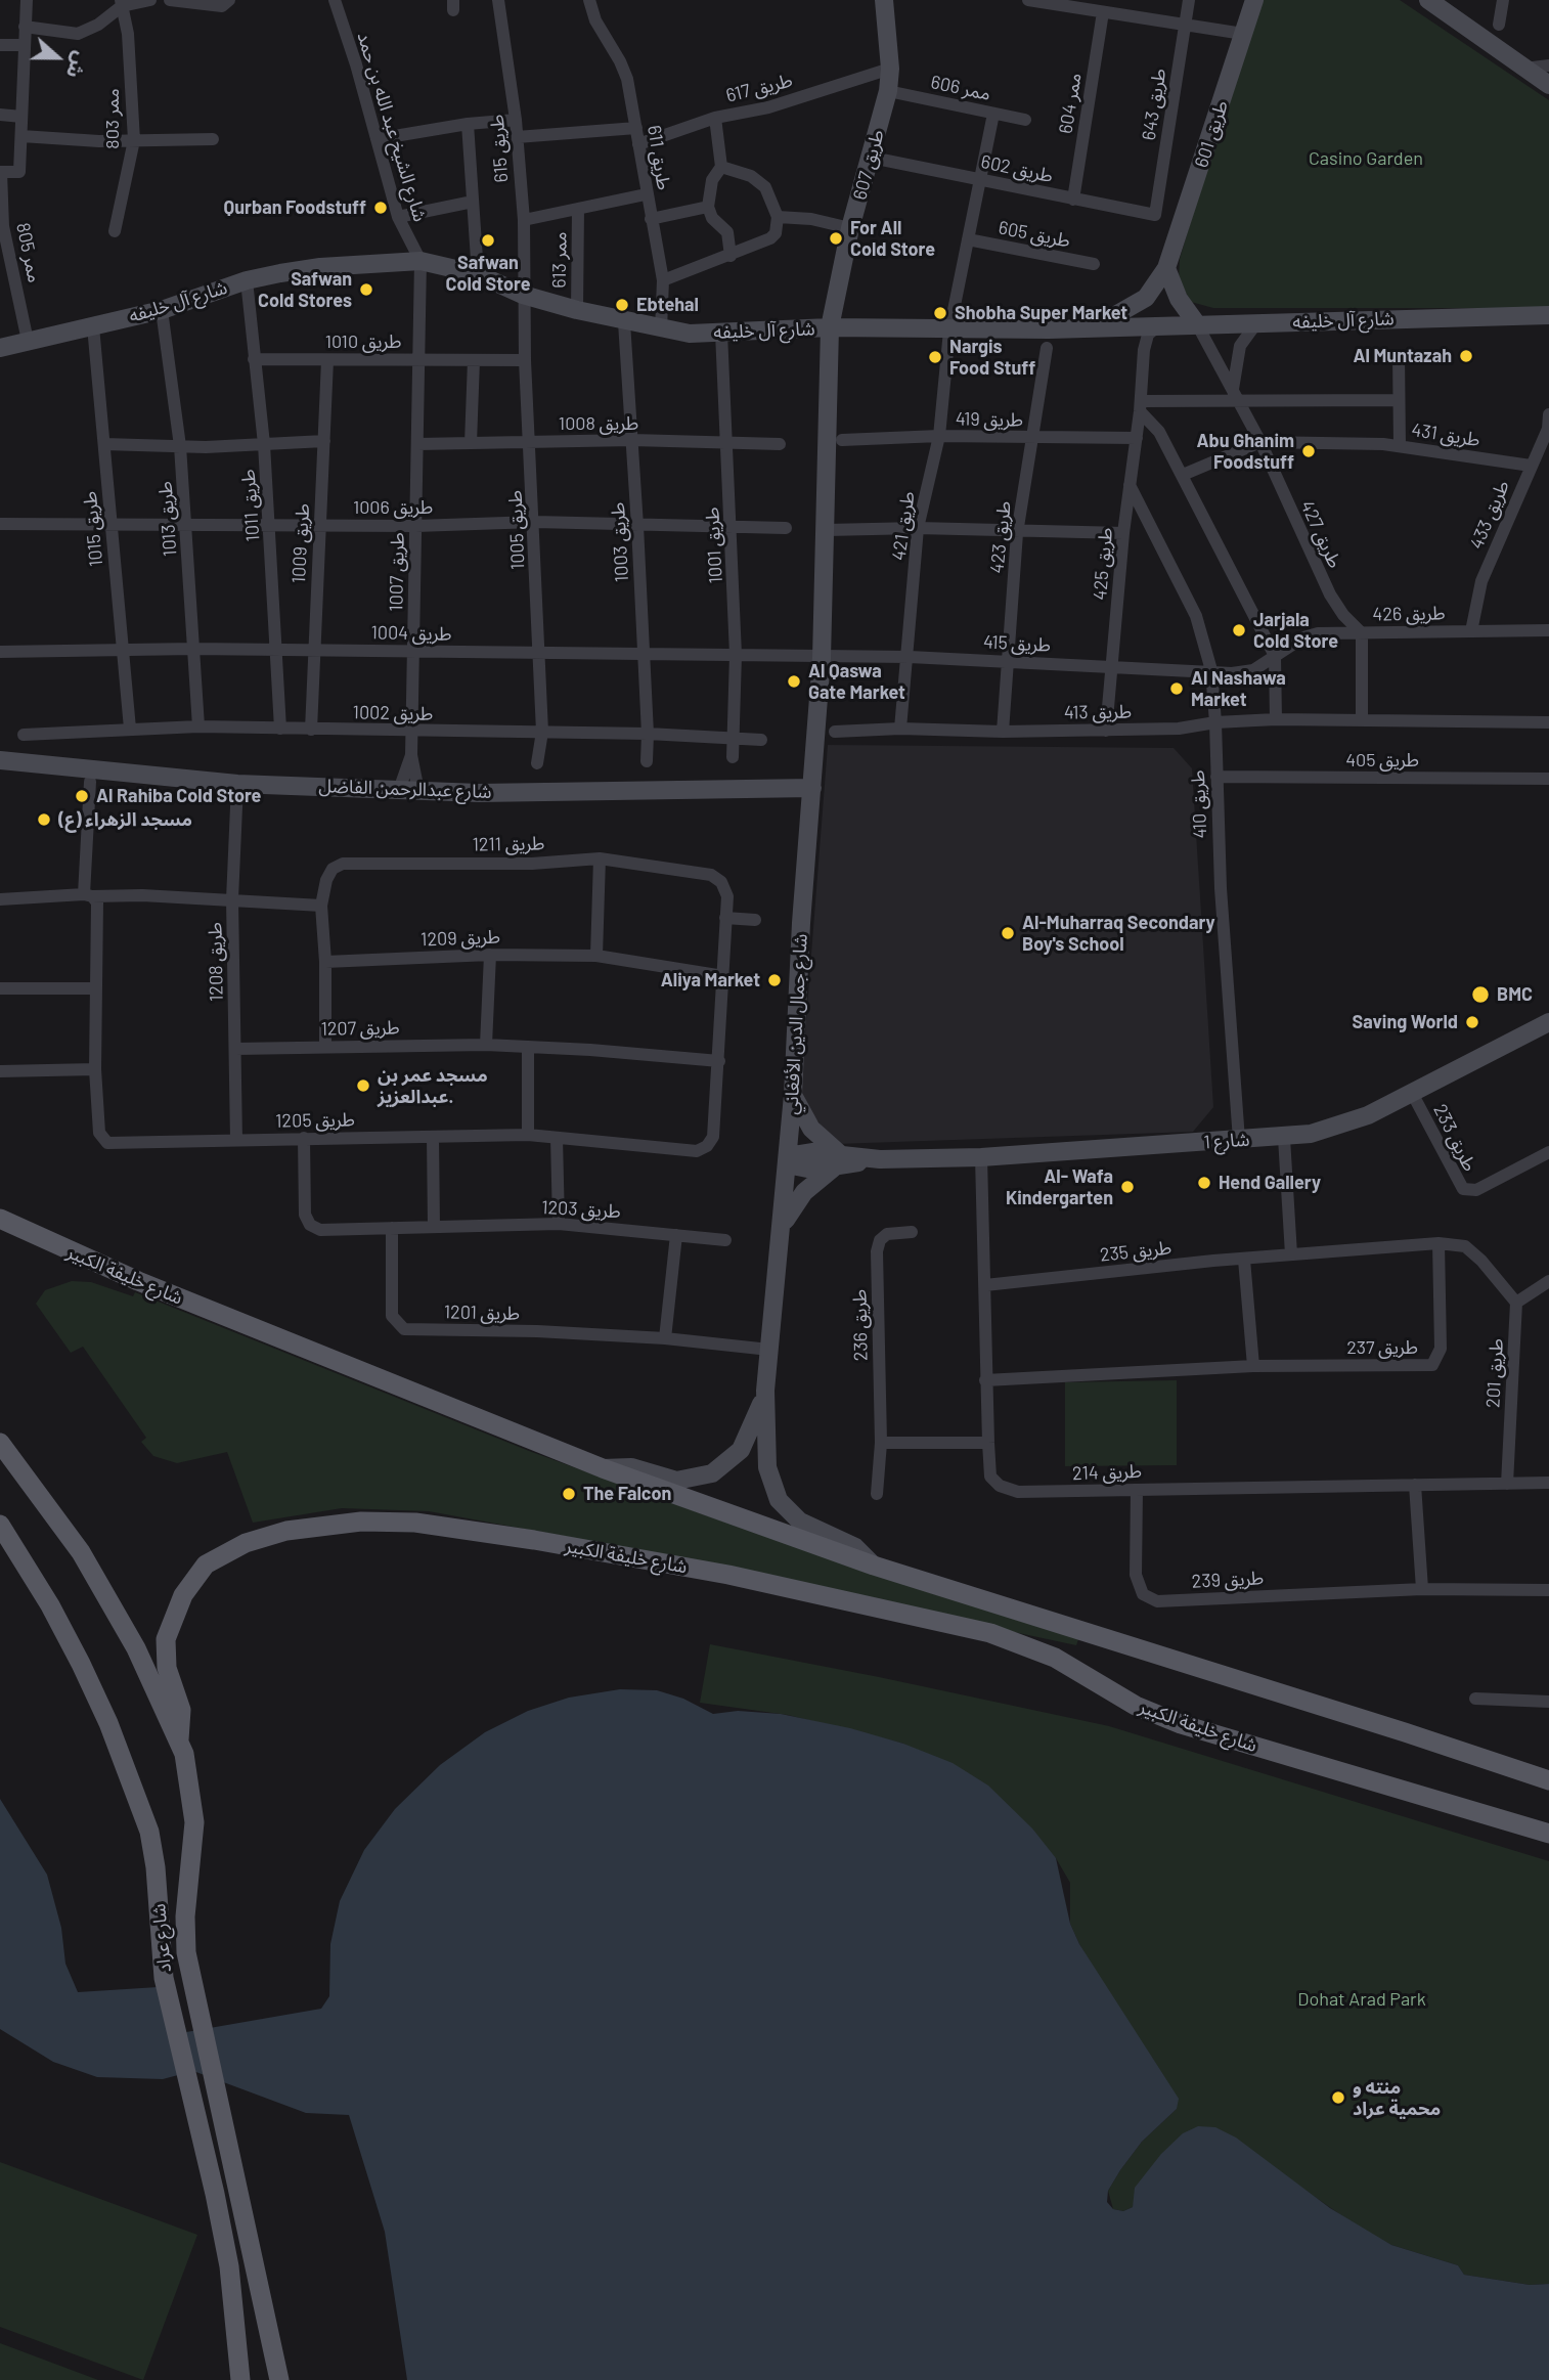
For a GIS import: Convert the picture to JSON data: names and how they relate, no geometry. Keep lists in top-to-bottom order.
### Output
{
  "streets": {
    "main road": ["شارع خليفة الكبير", "شارع عراد"],
    "street": [
      "طريق 617",
      "ممر 606",
      "ممر 604",
      "طريق 643",
      "ممر 803",
      "شارع الشيخ عبد الله بن حمد",
      "طريق 601",
      "طريق 615",
      "طريق 611",
      "طريق 607",
      "طريق 602",
      "طريق 605",
      "ممر 805",
      "ممر 613",
      "شارع آل خليفه",
      "طريق 1010",
      "طريق 419",
      "طريق 1008",
      "طريق 431",
      "طريق 1011",
      "طريق 1006",
      "طريق 433",
      "طريق 1013",
      "طريق 421",
      "طريق 1015",
      "طريق 1005",
      "طريق 427",
      "طريق 423",
      "طريق 1003",
      "طريق 1009",
      "طريق 1001",
      "طريق 425",
      "طريق 1007",
      "طريق 426",
      "طريق 1004",
      "طريق 415",
      "طريق 413",
      "طريق 1002",
      "طريق 405",
      "شارع عبدالرحمن الفاضل",
      "طريق 410",
      "طريق 1211",
      "طريق 1209",
      "طريق 1208",
      "شارع جمال الدين الأفغاني",
      "طريق 1207",
      "طريق 1205",
      "طريق 233",
      "شارع 1",
      "طريق 1203",
      "طريق 235",
      "طريق 1201",
      "طريق 236",
      "طريق 237",
      "طريق 201",
      "طريق 214",
      "طريق 239"
    ]
  },
  "crossings": [
    ["طريق 617", "طريق 611"],
    ["طريق 617", "طريق 607"],
    ["ممر 606", "طريق 607"],
    ["ممر 604", "طريق 602"],
    ["طريق 643", "طريق 602"],
    ["شارع الشيخ عبد الله بن حمد", "شارع آل خليفه"],
    ["شارع الشيخ عبد الله بن حمد", "طريق 1007"],
    ["طريق 601", "شارع آل خليفه"],
    ["طريق 615", "ممر 613"],
    ["طريق 615", "شارع آل خليفه"],
    ["طريق 615", "طريق 1005"],
    ["طريق 611", "ممر 613"],
    ["طريق 611", "شارع آل خليفه"],
    ["طريق 607", "طريق 602"],
    ["طريق 607", "شارع آل خليفه"],
    ["طريق 607", "شارع جمال الدين الأفغاني"],
    ["ممر 805", "شارع آل خليفه"],
    ["ممر 613", "شارع آل خليفه"],
    ["شارع آل خليفه", "طريق 1011"],
    ["شارع آل خليفه", "طريق 1013"],
    ["شارع آل خليفه", "طريق 421"],
    ["شارع آل خليفه", "طريق 1015"],
    ["شارع آل خليفه", "طريق 1005"],
    ["شارع آل خليفه", "طريق 427"],
    ["شارع آل خليفه", "طريق 1003"],
    ["شارع آل خليفه", "طريق 1001"],
    ["شارع آل خليفه", "طريق 425"],
    ["شارع آل خليفه", "طريق 1007"],
    ["شارع آل خليفه", "شارع جمال الدين الأفغاني"],
    ["طريق 1010", "طريق 1011"],
    ["طريق 1010", "طريق 1005"],
    ["طريق 1010", "طريق 1009"],
    ["طريق 1010", "طريق 1007"],
    ["طريق 419", "طريق 421"],
    ["طريق 419", "طريق 423"],
    ["طريق 419", "طريق 425"],
    ["طريق 1008", "طريق 1005"],
    ["طريق 1008", "طريق 1003"],
    ["طريق 1008", "طريق 1001"],
    ["طريق 1008", "طريق 1007"],
    ["طريق 431", "طريق 433"],
    ["طريق 431", "طريق 427"],
    ["طريق 1011", "طريق 1006"],
    ["طريق 1011", "طريق 1004"],
    ["طريق 1011", "طريق 1002"],
    ["طريق 1006", "طريق 1013"],
    ["طريق 1006", "طريق 1015"],
    ["طريق 1006", "طريق 1005"],
    ["طريق 1006", "طريق 1003"],
    ["طريق 1006", "طريق 1009"],
    ["طريق 1006", "طريق 1001"],
    ["طريق 1006", "طريق 1007"],
    ["طريق 433", "طريق 426"],
    ["طريق 1013", "طريق 1004"],
    ["طريق 1013", "طريق 1002"],
    ["طريق 421", "طريق 415"],
    ["طريق 421", "طريق 413"],
    ["طريق 1015", "طريق 1004"],
    ["طريق 1015", "طريق 1002"],
    ["طريق 1005", "طريق 1004"],
    ["طريق 1005", "طريق 1002"],
    ["طريق 427", "طريق 426"],
    ["طريق 423", "طريق 415"],
    ["طريق 423", "طريق 413"],
    ["طريق 1003", "طريق 1004"],
    ["طريق 1003", "طريق 1002"],
    ["طريق 1009", "طريق 1004"],
    ["طريق 1009", "طريق 1002"],
    ["طريق 1001", "طريق 1004"],
    ["طريق 1001", "طريق 1002"],
    ["طريق 425", "طريق 415"],
    ["طريق 425", "طريق 413"],
    ["طريق 425", "طريق 410"],
    ["طريق 1007", "طريق 1004"],
    ["طريق 1007", "طريق 1002"],
    ["طريق 1007", "شارع عبدالرحمن الفاضل"],
    ["طريق 426", "طريق 415"],
    ["طريق 426", "طريق 410"],
    ["طريق 1004", "طريق 415"],
    ["طريق 1004", "شارع جمال الدين الأفغاني"],
    ["طريق 415", "طريق 410"],
    ["طريق 415", "شارع جمال الدين الأفغاني"],
    ["طريق 413", "طريق 410"],
    ["طريق 405", "طريق 410"],
    ["شارع عبدالرحمن الفاضل", "طريق 1208"],
    ["شارع عبدالرحمن الفاضل", "شارع جمال الدين الأفغاني"],
    ["طريق 410", "شارع 1"],
    ["طريق 1211", "طريق 1209"],
    ["طريق 1211", "طريق 1207"],
    ["طريق 1211", "طريق 1205"],
    ["طريق 1209", "طريق 1205"],
    ["طريق 1208", "طريق 1207"],
    ["طريق 1208", "طريق 1205"],
    ["شارع جمال الدين الأفغاني", "شارع 1"],
    ["شارع جمال الدين الأفغاني", "شارع خليفة الكبير"],
    ["شارع جمال الدين الأفغاني", "طريق 1201"],
    ["طريق 1207", "طريق 1205"],
    ["طريق 1205", "طريق 1203"],
    ["طريق 233", "شارع 1"],
    ["شارع 1", "طريق 214"],
    ["طريق 1203", "طريق 1201"],
    ["طريق 235", "طريق 237"],
    ["طريق 235", "طريق 201"],
    ["طريق 235", "طريق 214"],
    ["شارع خليفة الكبير", "شارع عراد"],
    ["طريق 237", "طريق 214"],
    ["طريق 201", "طريق 214"],
    ["طريق 214", "طريق 239"]
  ],
  "parks": ["Casino Garden", "Dohat Arad Park"],
  "places": [
    "Qurban Foodstuff",
    "For All Cold Store",
    "Safwan Cold Store",
    "Safwan Cold Stores",
    "Ebtehal",
    "Shobha Super Market",
    "Al Muntazah",
    "Nargis Food Stuff",
    "Abu Ghanim Foodstuff",
    "Jarjala Cold Store",
    "Al Qaswa Gate Market",
    "Al Nashawa Market",
    "Al Rahiba Cold Store",
    "مسجد الزهراء (ع)",
    "Al-Muharraq Secondary Boy's School",
    "Aliya Market",
    "BMC",
    "Saving World",
    "مسجد عمر بن عبدالعزيز.",
    "Hend Gallery",
    "Al- Wafa Kindergarten",
    "The Falcon",
    "منته و محمية عراد"
  ],
  "north": "right"
}
